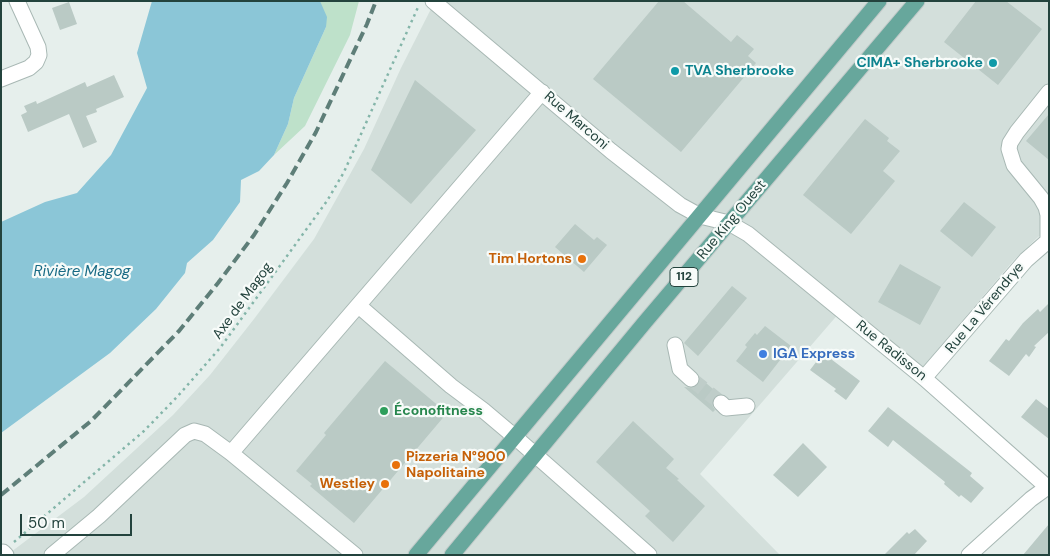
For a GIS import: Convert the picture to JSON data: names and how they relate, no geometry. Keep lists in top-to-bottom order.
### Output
{
  "streets": {
    "main road": ["Rue King Ouest", "112"],
    "street": ["Rue Marconi", "Rue La Vérendrye", "Rue Radisson"],
    "path": ["Axe de Magog"]
  },
  "crossings": [
    ["Rue Marconi", "Rue King Ouest"],
    ["Rue Marconi", "Rue Radisson"],
    ["Rue King Ouest", "Rue Radisson"],
    ["Rue La Vérendrye", "Rue Radisson"]
  ],
  "water": ["Rivière Magog"],
  "places": [
    "CIMA+ Sherbrooke",
    "TVA Sherbrooke",
    "Tim Hortons",
    "IGA Express",
    "Éconofitness",
    "Pizzeria N°900 Napolitaine",
    "Westley"
  ],
  "scale_bar": "50 m"
}
